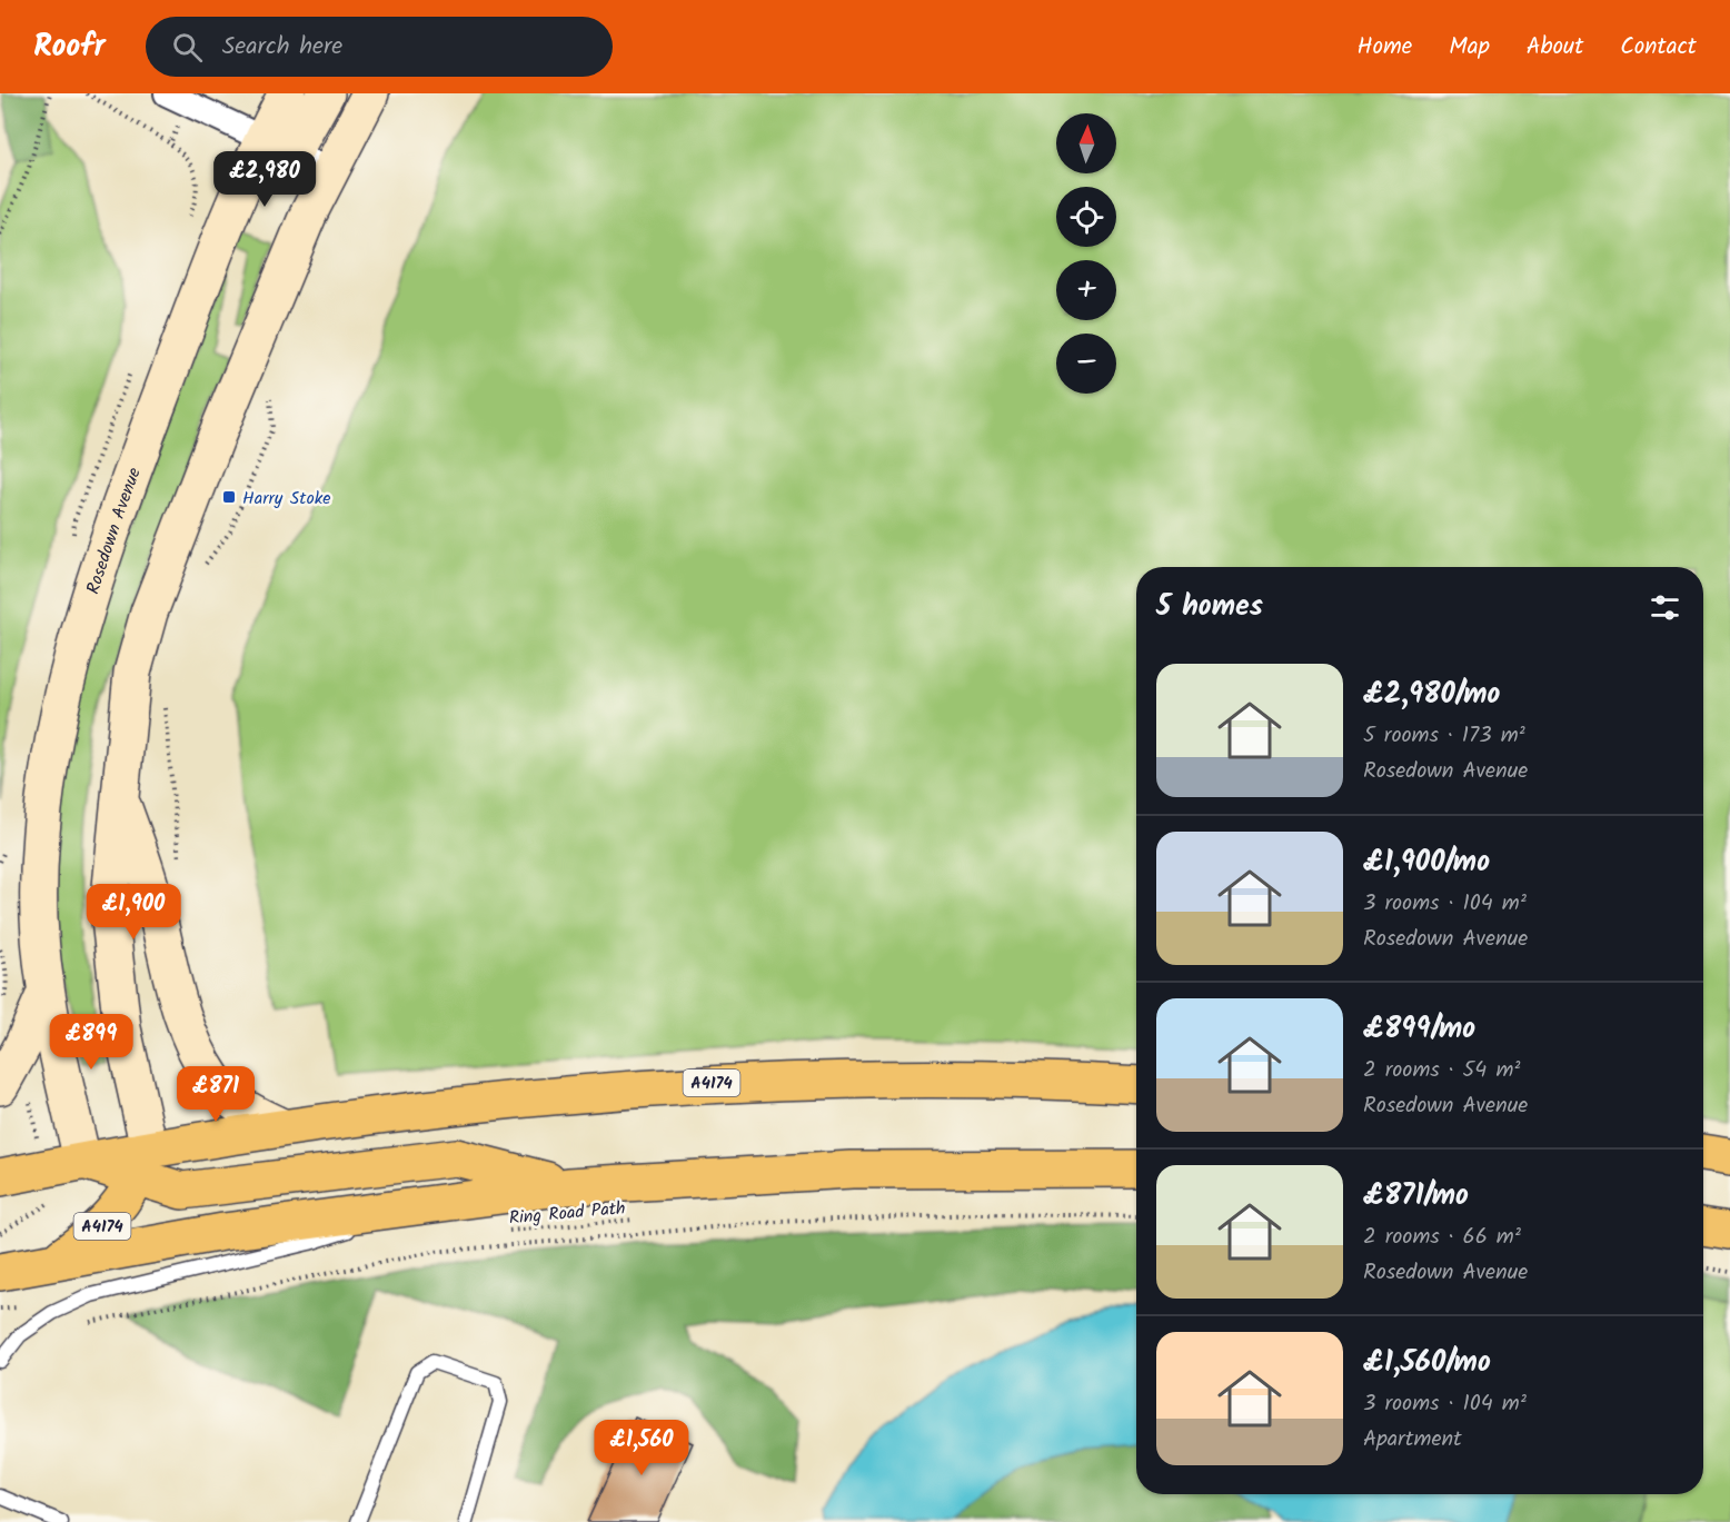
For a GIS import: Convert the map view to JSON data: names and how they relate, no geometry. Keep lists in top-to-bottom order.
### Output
{
  "streets": {
    "main road": ["A4174"],
    "street": ["Rosedown Avenue"],
    "path": ["Ring Road Path"]
  },
  "crossings": [
    ["Rosedown Avenue", "A4174"]
  ],
  "places": {
    "transit": ["Harry Stoke"]
  },
  "north": "top",
  "page": {
    "header": "Roofr",
    "search": "Search here",
    "nav": [
      "Home",
      "Map",
      "About",
      "Contact"
    ],
    "map_buttons": ["+", "−"],
    "price": [
      "£2,980",
      "£1,900",
      "£899",
      "£871",
      "£1,560"
    ],
    "heading": "5 homes",
    "list": [
      {
        "name": "£2,980/mo",
        "note": "5 rooms · 173 m² · Rosedown Avenue"
      },
      {
        "name": "£1,900/mo",
        "note": "3 rooms · 104 m² · Rosedown Avenue"
      },
      {
        "name": "£899/mo",
        "note": "2 rooms · 54 m² · Rosedown Avenue"
      },
      {
        "name": "£871/mo",
        "note": "2 rooms · 66 m² · Rosedown Avenue"
      },
      {
        "name": "£1,560/mo",
        "note": "3 rooms · 104 m² · Apartment"
      }
    ]
  }
}
